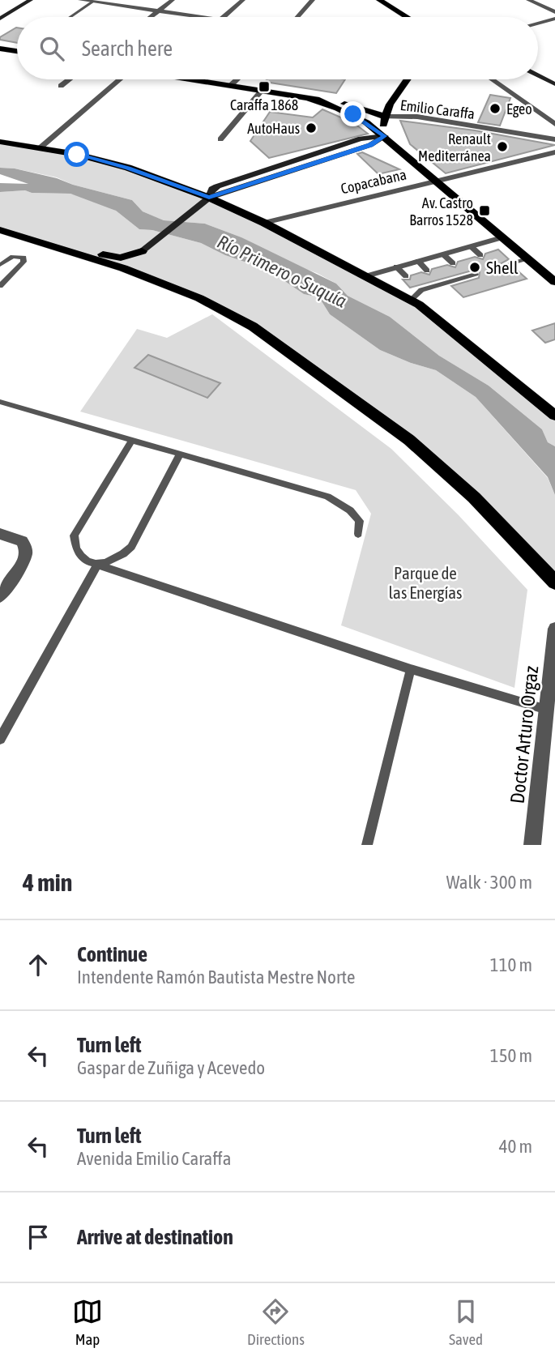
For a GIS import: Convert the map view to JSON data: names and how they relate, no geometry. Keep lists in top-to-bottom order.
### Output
{
  "streets": {
    "street": ["Emilio Caraffa", "Copacabana", "Doctor Arturo Orgaz"]
  },
  "water": ["Río Primero o Suquía"],
  "parks": ["Parque de las Energías"],
  "places": {
    "transit": ["Caraffa 1868", "Av. Castro Barros 1528"],
    "other": [
      "Egeo",
      "AutoHaus",
      "Renault Mediterránea",
      "Shell"
    ]
  },
  "page": {
    "search": "Search here",
    "heading": ["4 min", "Walk · 300 m"],
    "list": [
      ["Continue", "Intendente Ramón Bautista Mestre Norte", "110 m"],
      ["Turn left", "Gaspar de Zuñiga y Acevedo", "150 m"],
      ["Turn left", "Avenida Emilio Caraffa", "40 m"],
      "Arrive at destination"
    ],
    "nav": ["Map", "Directions", "Saved"]
  }
}
